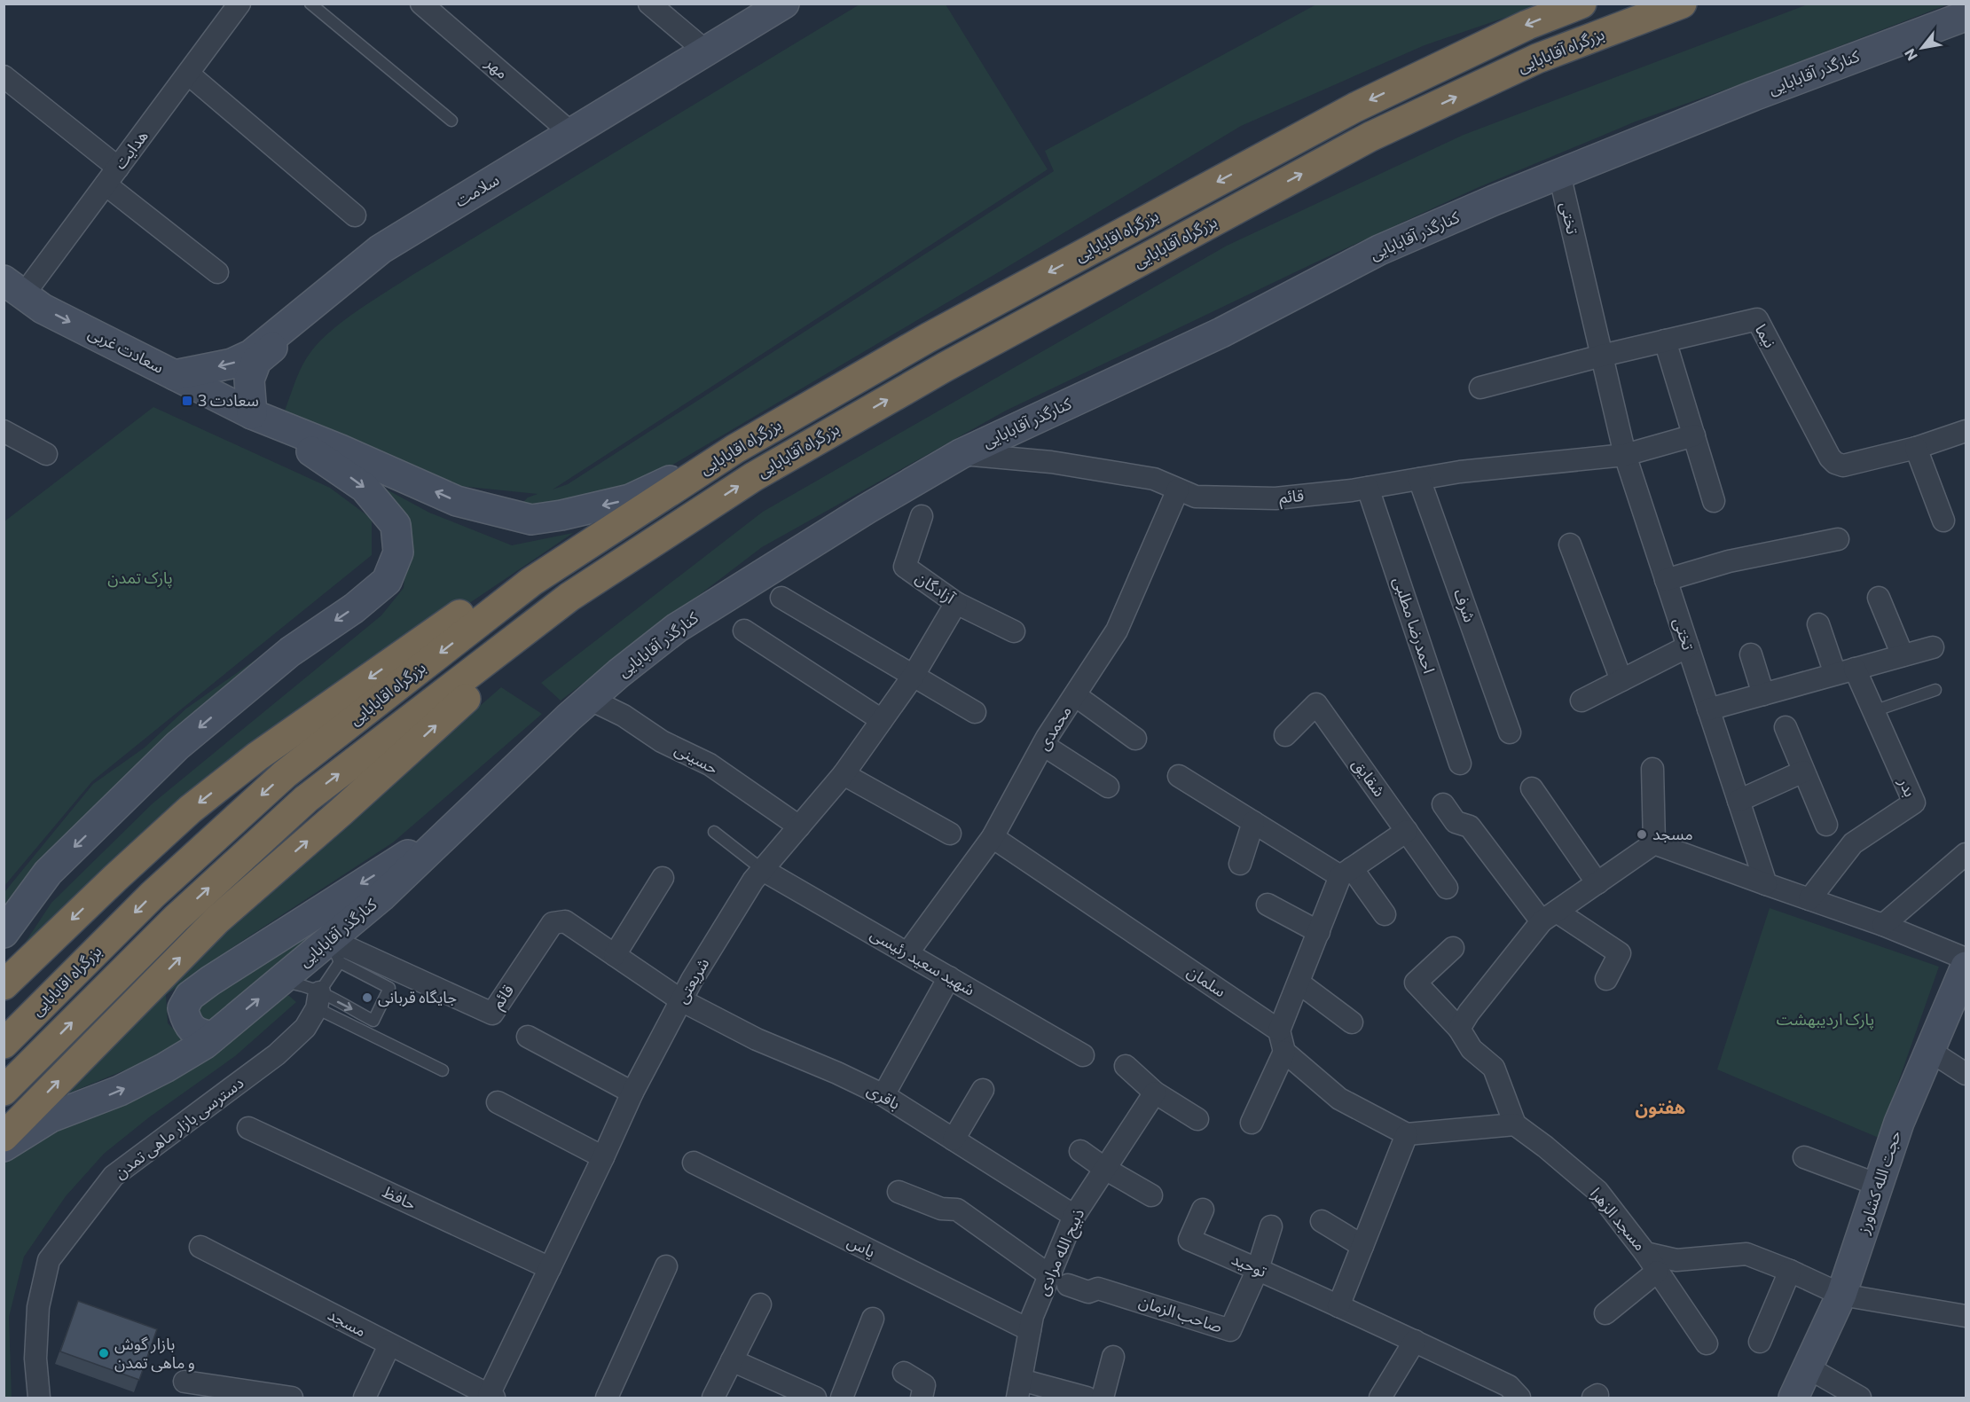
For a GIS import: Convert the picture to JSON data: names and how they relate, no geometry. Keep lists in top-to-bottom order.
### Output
{
  "streets": {
    "highway": ["بزرگراه آقابابایی", "بزرگراه اقابابایی"],
    "street": [
      "مهر",
      "کنارگذر آقابابایی",
      "هدایت",
      "سلامت",
      "تختی",
      "نیما",
      "سعادت غربی",
      "قائم",
      "آزادگان",
      "شرف",
      "احمدرضا مطلبی",
      "محمدی",
      "حسینی",
      "شقایق",
      "بدر",
      "شهید سعید رئیسی",
      "شریعتی",
      "سلمان",
      "باقری",
      "دسترسی بازار ماهی تمدن",
      "حجت الله کشاورز",
      "حافظ",
      "مسجد الزهرا",
      "یاس",
      "ذبیح الله مرادی",
      "توحید",
      "صاحب الزمان",
      "مسجد"
    ]
  },
  "crossings": [
    ["بزرگراه آقابابایی", "بزرگراه اقابابایی"],
    ["مهر", "سلامت"],
    ["کنارگذر آقابابایی", "تختی"],
    ["کنارگذر آقابابایی", "قائم"],
    ["کنارگذر آقابابایی", "حسینی"],
    ["هدایت", "سعادت غربی"],
    ["سلامت", "سعادت غربی"],
    ["تختی", "نیما"],
    ["تختی", "قائم"],
    ["قائم", "شرف"],
    ["قائم", "احمدرضا مطلبی"],
    ["قائم", "محمدی"],
    ["آزادگان", "شریعتی"],
    ["محمدی", "شهید سعید رئیسی"],
    ["محمدی", "سلمان"],
    ["حسینی", "شریعتی"],
    ["شهید سعید رئیسی", "شریعتی"],
    ["شریعتی", "باقری"],
    ["شریعتی", "حافظ"],
    ["شریعتی", "مسجد"],
    ["باقری", "ذبیح الله مرادی"],
    ["حجت الله کشاورز", "مسجد الزهرا"],
    ["یاس", "ذبیح الله مرادی"],
    ["ذبیح الله مرادی", "صاحب الزمان"],
    ["توحید", "صاحب الزمان"]
  ],
  "one_way": ["بزرگراه آقابابایی"],
  "districts": ["هفتون"],
  "parks": ["پارک تمدن", "پارک اردیبهشت"],
  "places": {
    "transit": ["سعادت 3"],
    "other": ["مسجد", "جایگاه قربانی", "بازار گوش و ماهی تمدن"]
  },
  "north": "bottom left"
}
